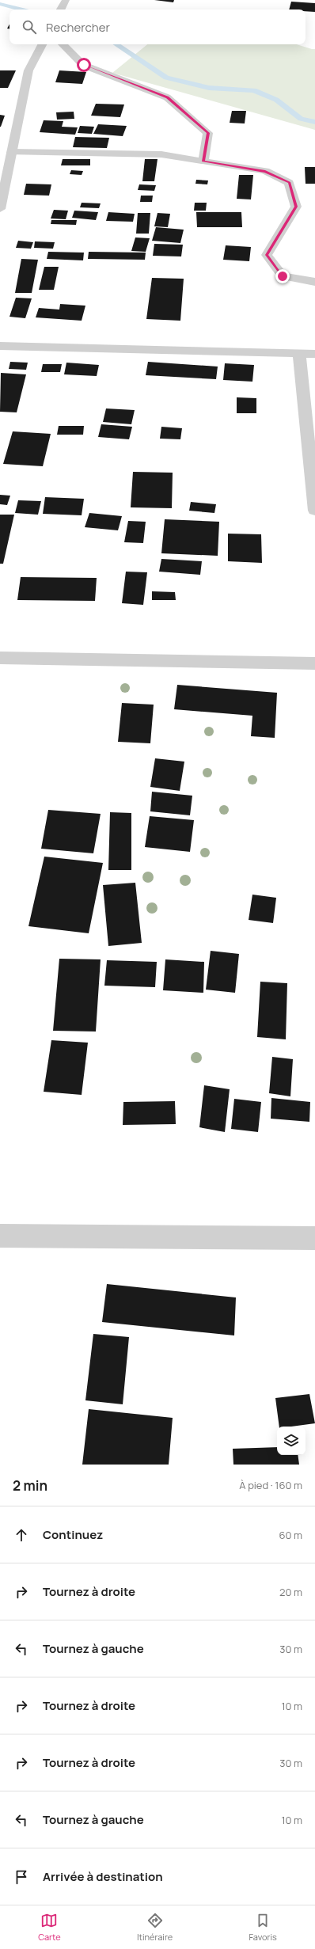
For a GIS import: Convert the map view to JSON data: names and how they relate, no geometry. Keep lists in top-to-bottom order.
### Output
{
  "page": {
    "search": "Rechercher",
    "heading": ["2 min", "À pied · 160 m"],
    "list": [
      ["Continuez", "60 m"],
      ["Tournez à droite", "20 m"],
      ["Tournez à gauche", "30 m"],
      ["Tournez à droite", "10 m"],
      ["Tournez à droite", "30 m"],
      ["Tournez à gauche", "10 m"],
      "Arrivée à destination"
    ],
    "nav": ["Carte", "Itinéraire", "Favoris"]
  }
}
